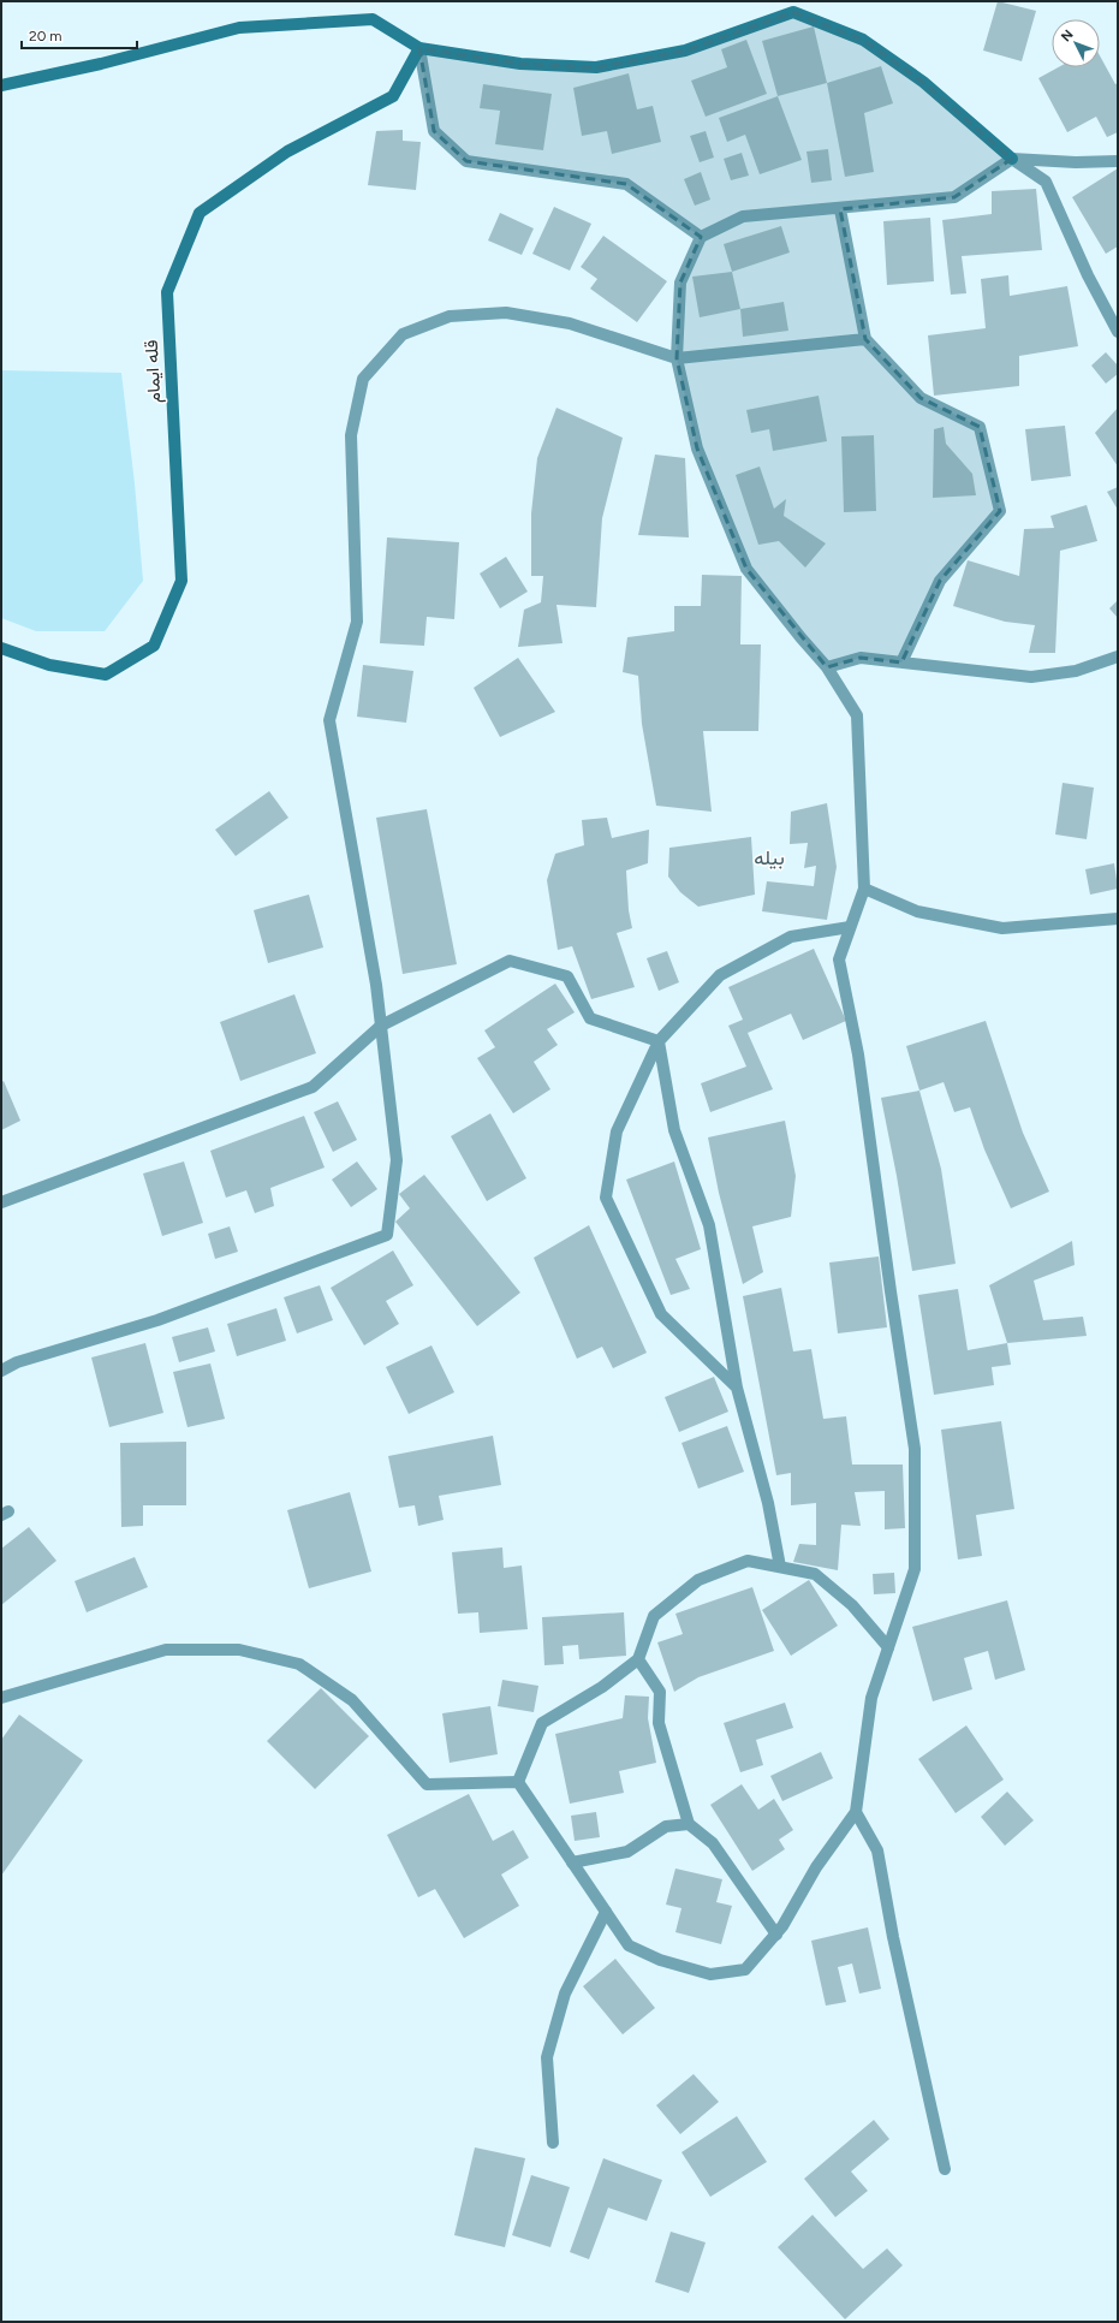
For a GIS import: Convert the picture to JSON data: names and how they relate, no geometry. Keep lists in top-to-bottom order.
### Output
{
  "streets": {
    "street": ["قله ایمام"]
  },
  "districts": ["بیله"],
  "scale_bar": "20 m",
  "north": "top left"
}
